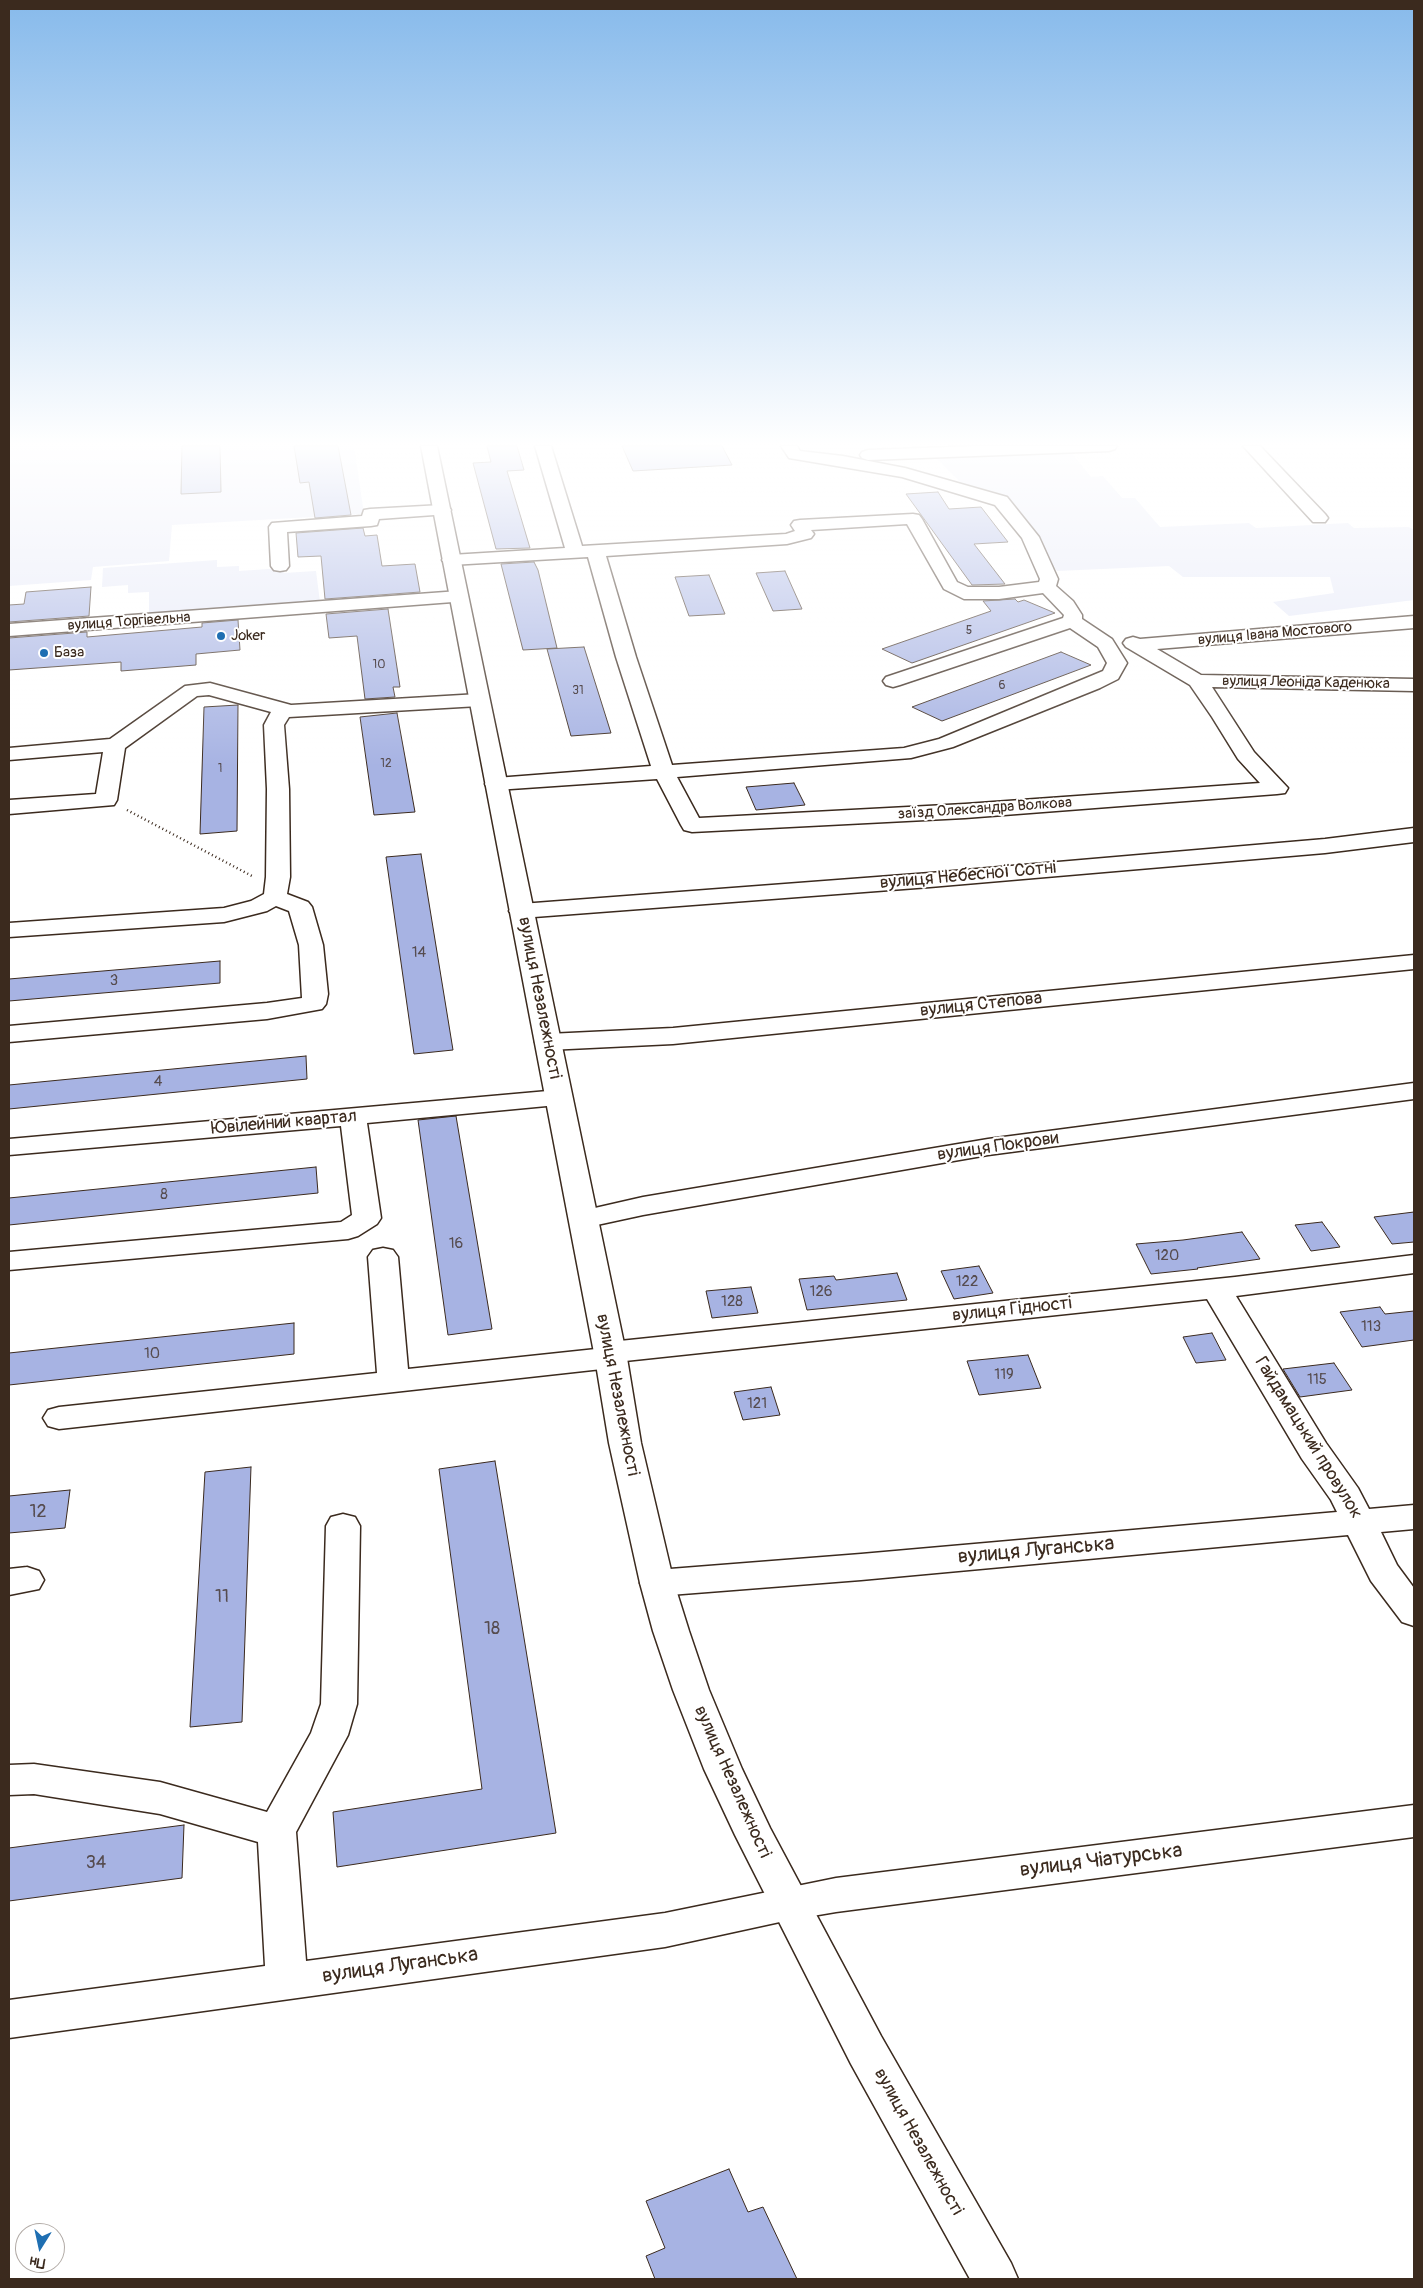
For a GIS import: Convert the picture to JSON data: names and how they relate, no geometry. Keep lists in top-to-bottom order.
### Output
{
  "streets": {
    "street": [
      "вулиця Торгівельна",
      "вулиця Івана Мостового",
      "вулиця Леоніда Каденюка",
      "заїзд Олександра Волкова",
      "вулиця Небесної Сотні",
      "вулиця Незалежності",
      "вулиця Степова",
      "Ювілейний квартал",
      "вулиця Покрови",
      "вулиця Гідності",
      "Гайдамацький провулок",
      "вулиця Луганська",
      "вулиця Чіатурська"
    ]
  },
  "crossings": [
    ["вулиця Торгівельна", "вулиця Незалежності"],
    ["вулиця Леоніда Каденюка", "заїзд Олександра Волкова"],
    ["вулиця Небесної Сотні", "вулиця Незалежності"],
    ["вулиця Незалежності", "вулиця Степова"],
    ["вулиця Незалежності", "Ювілейний квартал"],
    ["вулиця Незалежності", "вулиця Покрови"],
    ["вулиця Незалежності", "вулиця Гідності"],
    ["вулиця Незалежності", "вулиця Луганська"],
    ["вулиця Незалежності", "вулиця Чіатурська"],
    ["вулиця Гідності", "Гайдамацький провулок"],
    ["Гайдамацький провулок", "вулиця Луганська"],
    ["вулиця Луганська", "вулиця Чіатурська"]
  ],
  "places": ["Joker", "База"],
  "house_numbers": [
    "5",
    "10",
    "6",
    "31",
    "12",
    "1",
    "14",
    "3",
    "4",
    "8",
    "16",
    "120",
    "122",
    "126",
    "128",
    "113",
    "10",
    "119",
    "115",
    "121",
    "12",
    "11",
    "18",
    "34"
  ],
  "north": "bottom"
}
